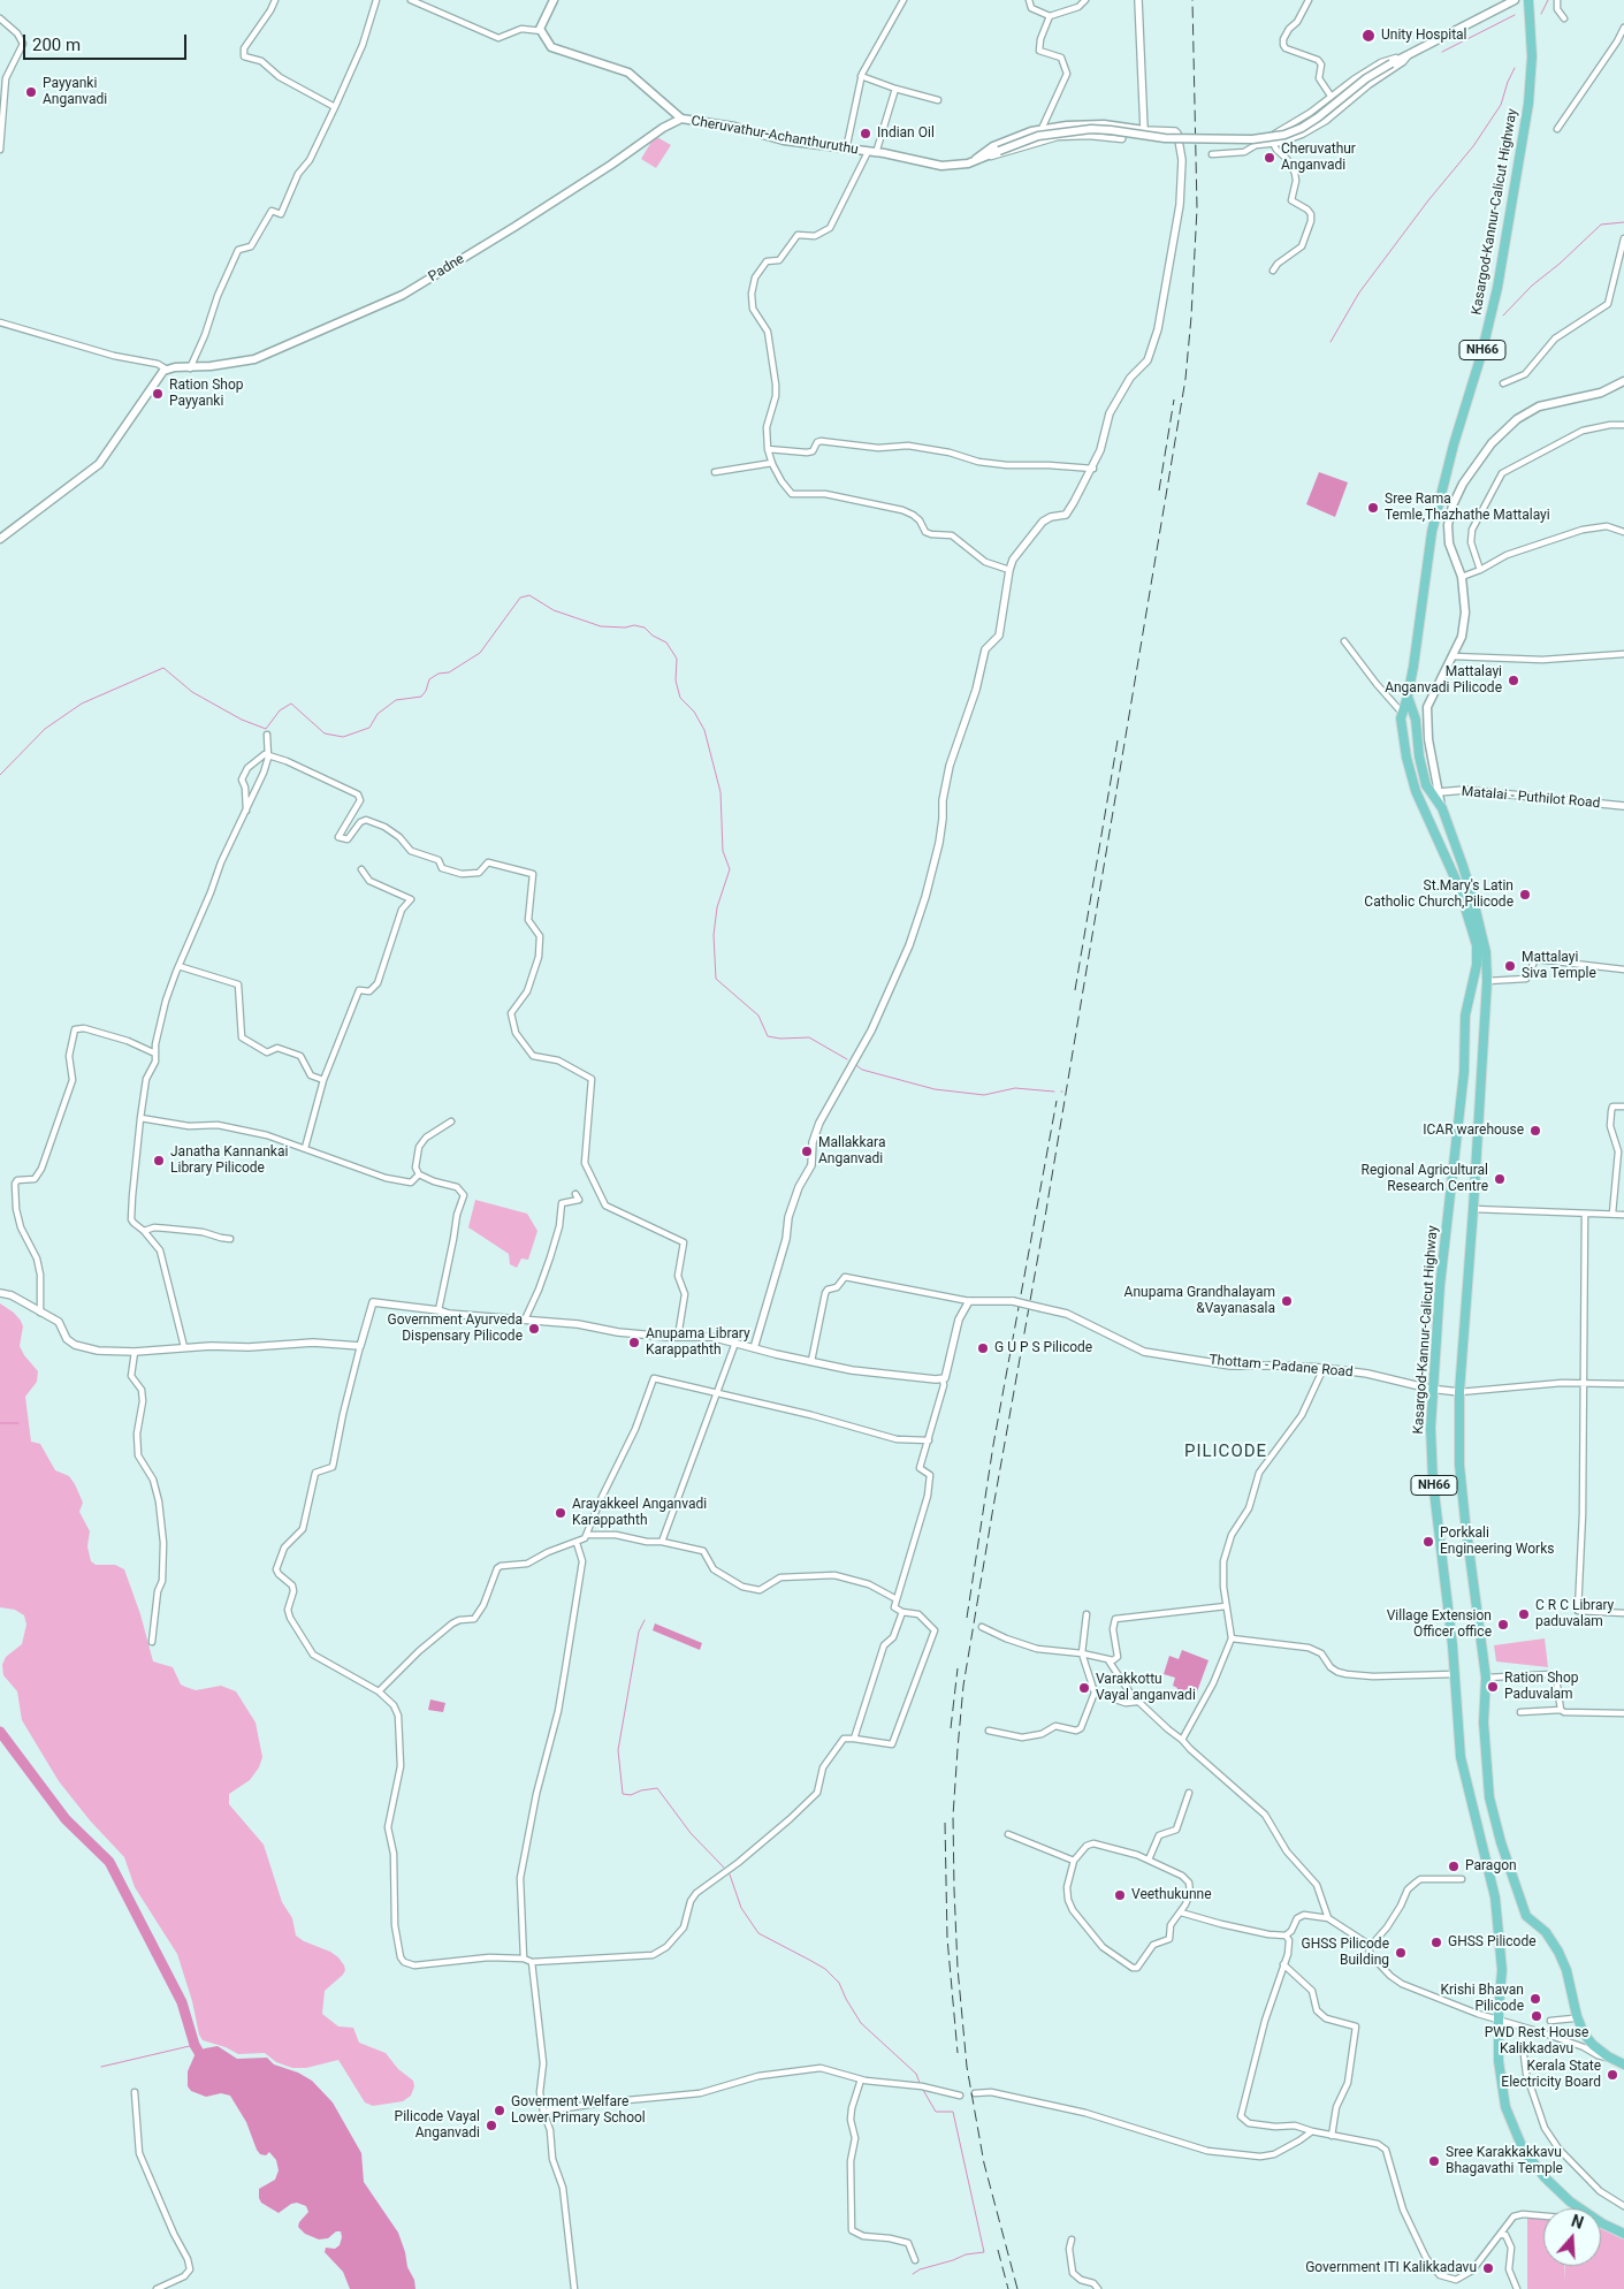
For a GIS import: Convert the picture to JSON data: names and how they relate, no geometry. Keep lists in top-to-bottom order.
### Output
{
  "streets": {
    "highway": ["Kasargod-Kannur-Calicut Highway", "NH66"],
    "main road": ["Cheruvathur-Achanthuruthu", "Padne"],
    "street": ["Matalai - Puthilot Road", "Thottam - Padane Road"]
  },
  "crossings": [
    ["Cheruvathur-Achanthuruthu", "Padne"],
    ["Kasargod-Kannur-Calicut Highway", "Matalai - Puthilot Road"],
    ["Kasargod-Kannur-Calicut Highway", "Thottam - Padane Road"]
  ],
  "districts": ["PILICODE"],
  "places": [
    "Unity Hospital",
    "Payyanki Anganvadi",
    "Indian Oil",
    "Cheruvathur Anganvadi",
    "Ration Shop Payyanki",
    "Sree Rama Temle,Thazhathe Mattalayi",
    "Mattalayi Anganvadi Pilicode",
    "St.Mary's Latin Catholic Church,Pilicode",
    "Mattalayi Siva Temple",
    "ICAR warehouse",
    "Mallakkara Anganvadi",
    "Janatha Kannankai Library Pilicode",
    "Regional Agricultural Research Centre",
    "Anupama Grandhalayam &Vayanasala",
    "Government Ayurveda Dispensary Pilicode",
    "Anupama Library Karappathth",
    "G U P S Pilicode",
    "Arayakkeel Anganvadi Karappathth",
    "Porkkali Engineering Works",
    "C R C Library paduvalam",
    "Village Extension Officer office",
    "Ration Shop Paduvalam",
    "Varakkottu Vayal anganvadi",
    "Paragon",
    "Veethukunne",
    "GHSS Pilicode",
    "GHSS Pilicode Building",
    "Krishi Bhavan Pilicode",
    "PWD Rest House Kalikkadavu",
    "Kerala State Electricity Board",
    "Goverment Welfare Lower Primary School",
    "Pilicode Vayal Anganvadi",
    "Sree Karakkakkavu Bhagavathi Temple",
    "Government ITI Kalikkadavu"
  ],
  "scale_bar": "200 m",
  "north": "top"
}
